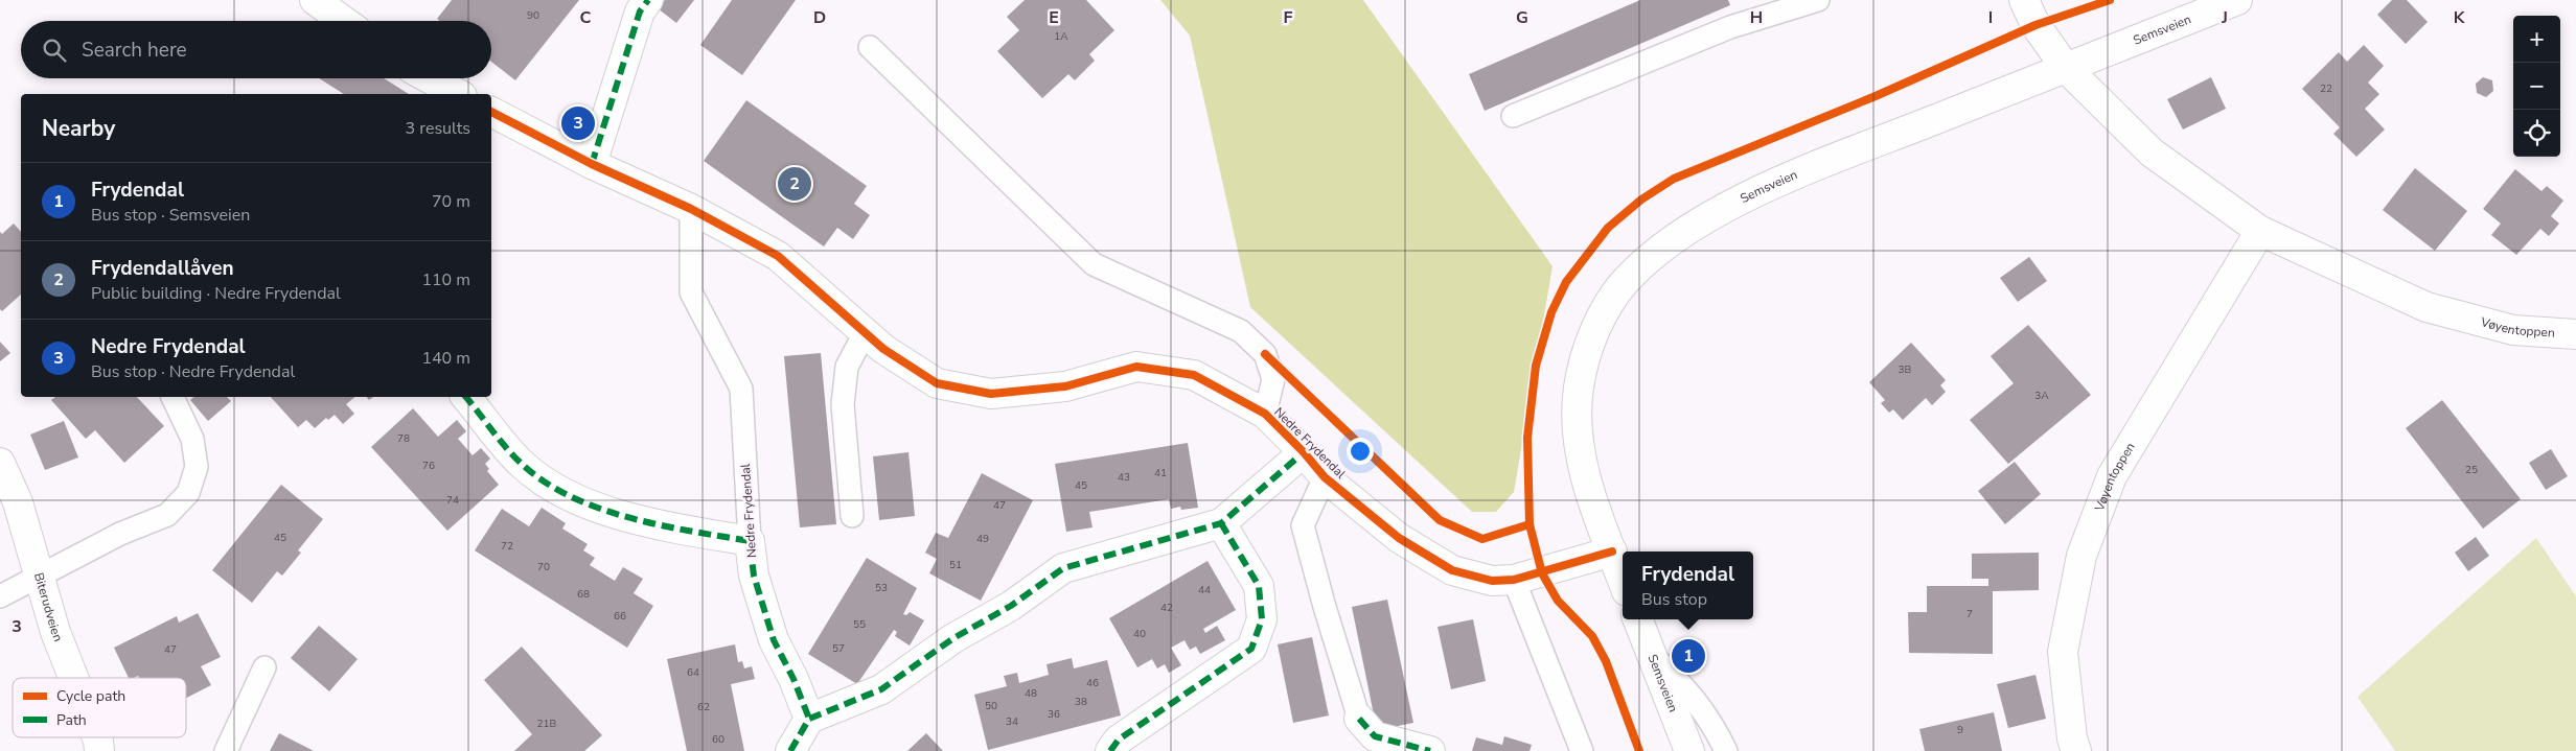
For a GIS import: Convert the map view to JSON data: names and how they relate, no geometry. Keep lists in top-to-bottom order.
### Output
{
  "streets": {
    "street": [
      "Semsveien",
      "Vøyentoppen",
      "Nedre Frydendal",
      "Biterudveien"
    ]
  },
  "crossings": [
    ["Semsveien", "Vøyentoppen"],
    ["Semsveien", "Nedre Frydendal"]
  ],
  "house_numbers": [
    "90",
    "1A",
    "22",
    "3B",
    "3A",
    "78",
    "76",
    "25",
    "41",
    "43",
    "45",
    "74",
    "47",
    "45",
    "49",
    "72",
    "51",
    "70",
    "53",
    "44",
    "68",
    "42",
    "7",
    "66",
    "55",
    "40",
    "57",
    "47",
    "64",
    "46",
    "48",
    "38",
    "50",
    "62",
    "36",
    "34",
    "21B",
    "9",
    "60"
  ],
  "legend": ["Cycle path", "Path"],
  "page": {
    "map_buttons": ["+", "−"],
    "search": "Search here",
    "heading": ["Nearby", "3 results"],
    "pins": ["3", "2", "1"],
    "list": [
      {
        "mark": "1",
        "name": "Frydendal",
        "note": "Bus stop · Semsveien",
        "value": "70 m"
      },
      {
        "mark": "2",
        "name": "Frydendallåven",
        "note": "Public building · Nedre Frydendal",
        "value": "110 m"
      },
      {
        "mark": "3",
        "name": "Nedre Frydendal",
        "note": "Bus stop · Nedre Frydendal",
        "value": "140 m"
      }
    ],
    "popup": ["Frydendal", "Bus stop"]
  },
  "grid": {
    "columns": [
      "C",
      "D",
      "E",
      "F",
      "G",
      "H",
      "I",
      "J",
      "K"
    ],
    "rows": ["3"]
  }
}
